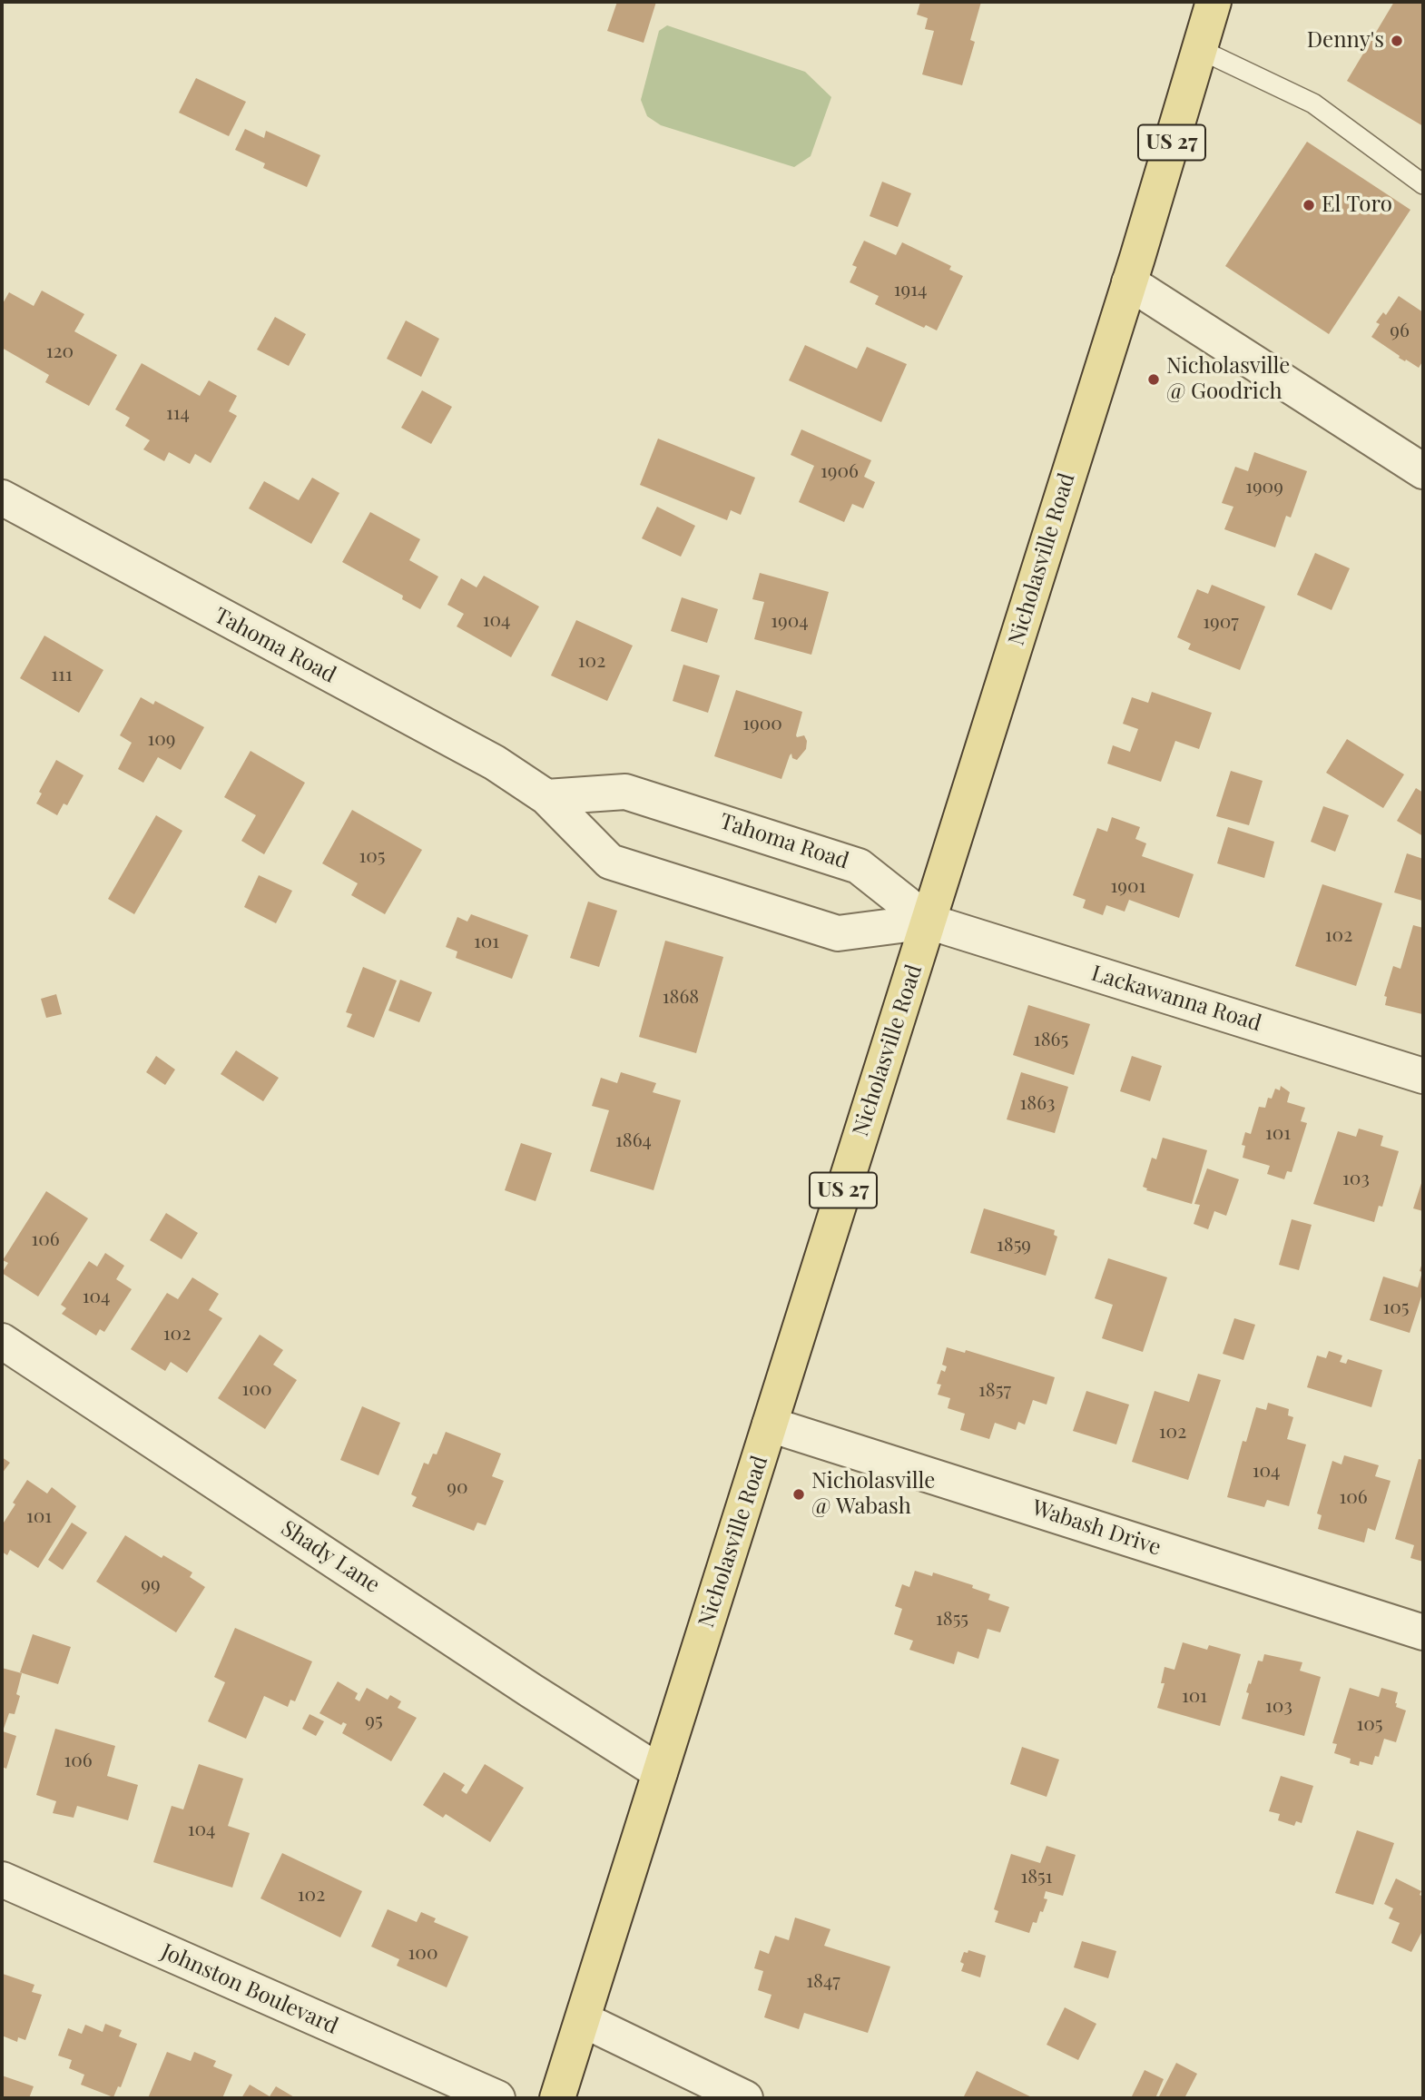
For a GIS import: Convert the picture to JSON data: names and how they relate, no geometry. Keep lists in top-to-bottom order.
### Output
{
  "streets": {
    "main road": ["US 27", "Nicholasville Road"],
    "street": [
      "Tahoma Road",
      "Lackawanna Road",
      "Wabash Drive",
      "Shady Lane",
      "Johnston Boulevard"
    ]
  },
  "crossings": [
    ["Nicholasville Road", "Tahoma Road"],
    ["Nicholasville Road", "Lackawanna Road"],
    ["Nicholasville Road", "Wabash Drive"],
    ["Nicholasville Road", "Shady Lane"],
    ["Tahoma Road", "Lackawanna Road"]
  ],
  "places": [
    "Denny's",
    "El Toro",
    "Nicholasville @ Goodrich",
    "Nicholasville @ Wabash"
  ],
  "house_numbers": [
    "1914",
    "96",
    "120",
    "114",
    "1906",
    "1909",
    "104",
    "1904",
    "1907",
    "102",
    "111",
    "1900",
    "109",
    "105",
    "1901",
    "102",
    "101",
    "1868",
    "1865",
    "1863",
    "101",
    "1864",
    "103",
    "106",
    "1859",
    "104",
    "105",
    "102",
    "100",
    "1857",
    "102",
    "104",
    "90",
    "106",
    "101",
    "99",
    "1855",
    "101",
    "103",
    "95",
    "105",
    "106",
    "104",
    "1851",
    "102",
    "100",
    "1847"
  ]
}
